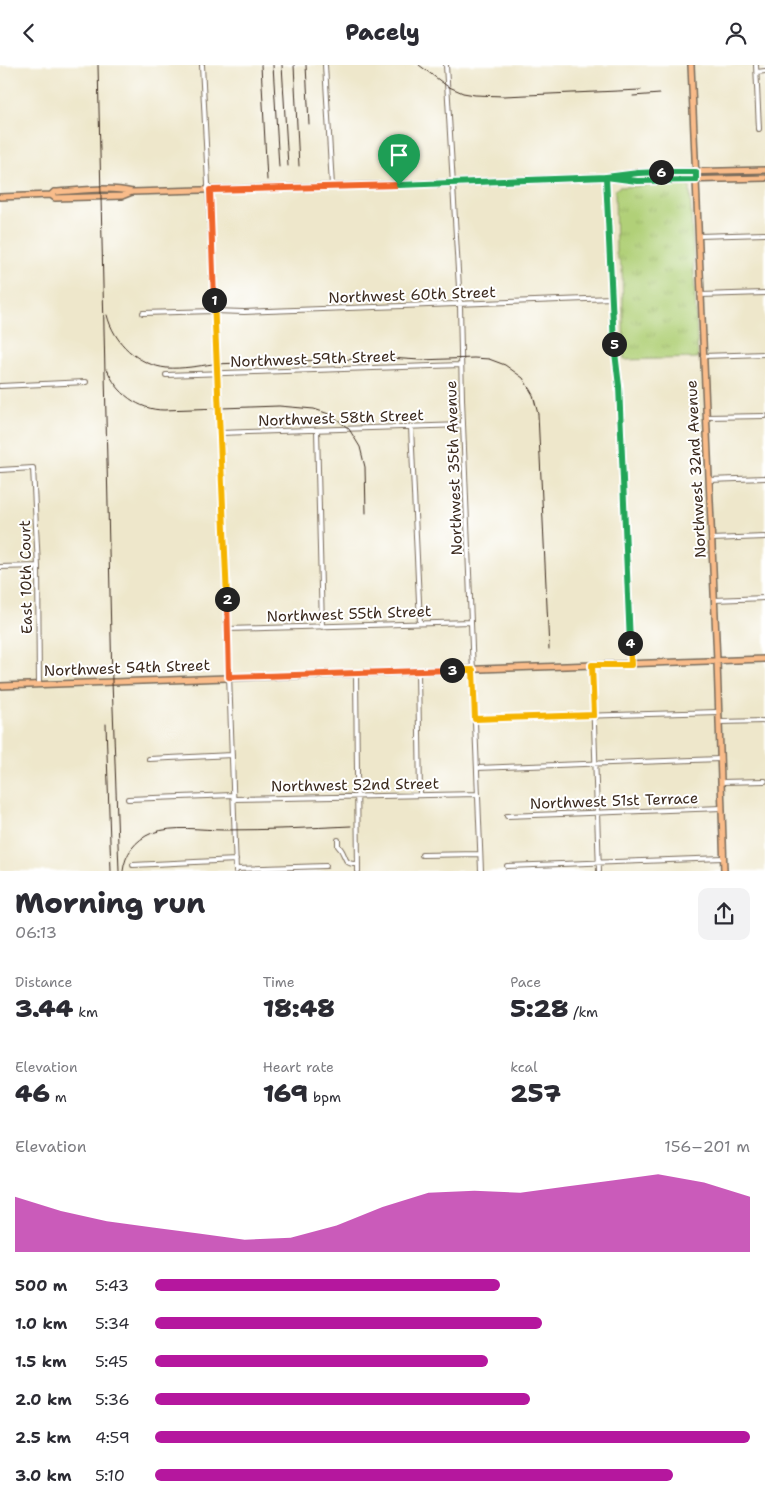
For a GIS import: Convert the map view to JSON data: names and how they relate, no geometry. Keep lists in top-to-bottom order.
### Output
{
  "streets": {
    "main road": ["Northwest 32nd Avenue", "Northwest 54th Street"],
    "street": [
      "Northwest 60th Street",
      "Northwest 59th Street",
      "Northwest 58th Street",
      "Northwest 35th Avenue",
      "East 10th Court",
      "Northwest 55th Street",
      "Northwest 52nd Street",
      "Northwest 51st Terrace"
    ]
  },
  "crossings": [
    ["Northwest 60th Street", "Northwest 35th Avenue"],
    ["Northwest 59th Street", "Northwest 35th Avenue"],
    ["Northwest 58th Street", "Northwest 35th Avenue"],
    ["Northwest 35th Avenue", "Northwest 55th Street"],
    ["Northwest 35th Avenue", "Northwest 54th Street"],
    ["Northwest 35th Avenue", "Northwest 52nd Street"],
    ["Northwest 32nd Avenue", "Northwest 54th Street"],
    ["Northwest 32nd Avenue", "Northwest 51st Terrace"],
    ["East 10th Court", "Northwest 54th Street"]
  ],
  "page": {
    "header": "Pacely",
    "pins": [
      "6",
      "1",
      "5",
      "2",
      "4",
      "3"
    ],
    "heading": ["Morning run", "06:13"],
    "stats": [
      ["Distance", "3.44 km"],
      ["Time", "18:48"],
      ["Pace", "5:28 /km"],
      ["Elevation", "46 m"],
      ["Heart rate", "169 bpm"],
      ["kcal", "257"]
    ],
    "chart": ["Elevation", "156–201 m"],
    "list": [
      {
        "name": "500 m",
        "note": "5:43"
      },
      {
        "name": "1.0 km",
        "note": "5:34"
      },
      {
        "name": "1.5 km",
        "note": "5:45"
      },
      {
        "name": "2.0 km",
        "note": "5:36"
      },
      {
        "name": "2.5 km",
        "note": "4:59"
      },
      {
        "name": "3.0 km",
        "note": "5:10"
      }
    ]
  }
}
